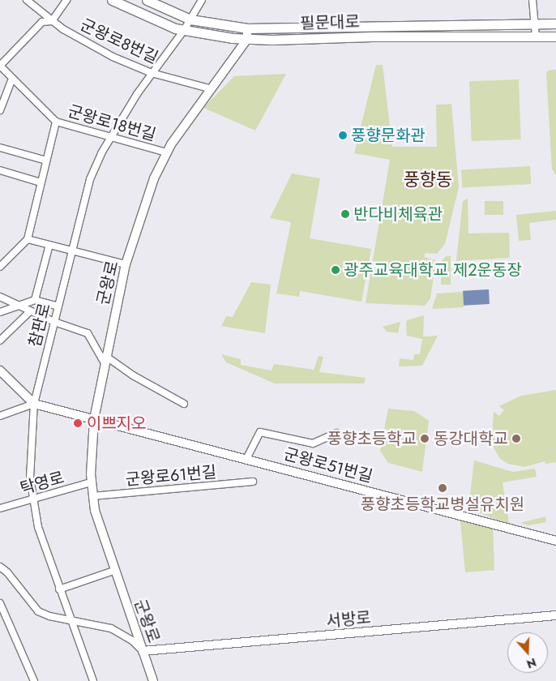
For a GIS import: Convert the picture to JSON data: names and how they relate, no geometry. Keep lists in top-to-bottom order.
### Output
{
  "streets": {
    "main road": [
      "필문대로",
      "군왕로",
      "군왕로51번길",
      "서방로"
    ],
    "street": [
      "군왕로8번길",
      "군왕로18번길",
      "참판로",
      "군왕로61번길",
      "탁영로"
    ]
  },
  "crossings": [
    ["필문대로", "군왕로"],
    ["필문대로", "참판로"],
    ["군왕로8번길", "군왕로"],
    ["군왕로8번길", "참판로"],
    ["군왕로18번길", "군왕로"],
    ["군왕로18번길", "참판로"],
    ["군왕로", "군왕로51번길"],
    ["군왕로", "군왕로61번길"],
    ["군왕로", "탁영로"],
    ["군왕로", "서방로"],
    ["참판로", "군왕로51번길"],
    ["참판로", "탁영로"]
  ],
  "districts": ["풍향동"],
  "places": [
    "풍향문화관",
    "반다비체육관",
    "광주교육대학교 제2운동장",
    "이쁘지오",
    "풍향초등학교",
    "동강대학교",
    "풍향초등학교병설유치원"
  ],
  "north": "bottom"
}
